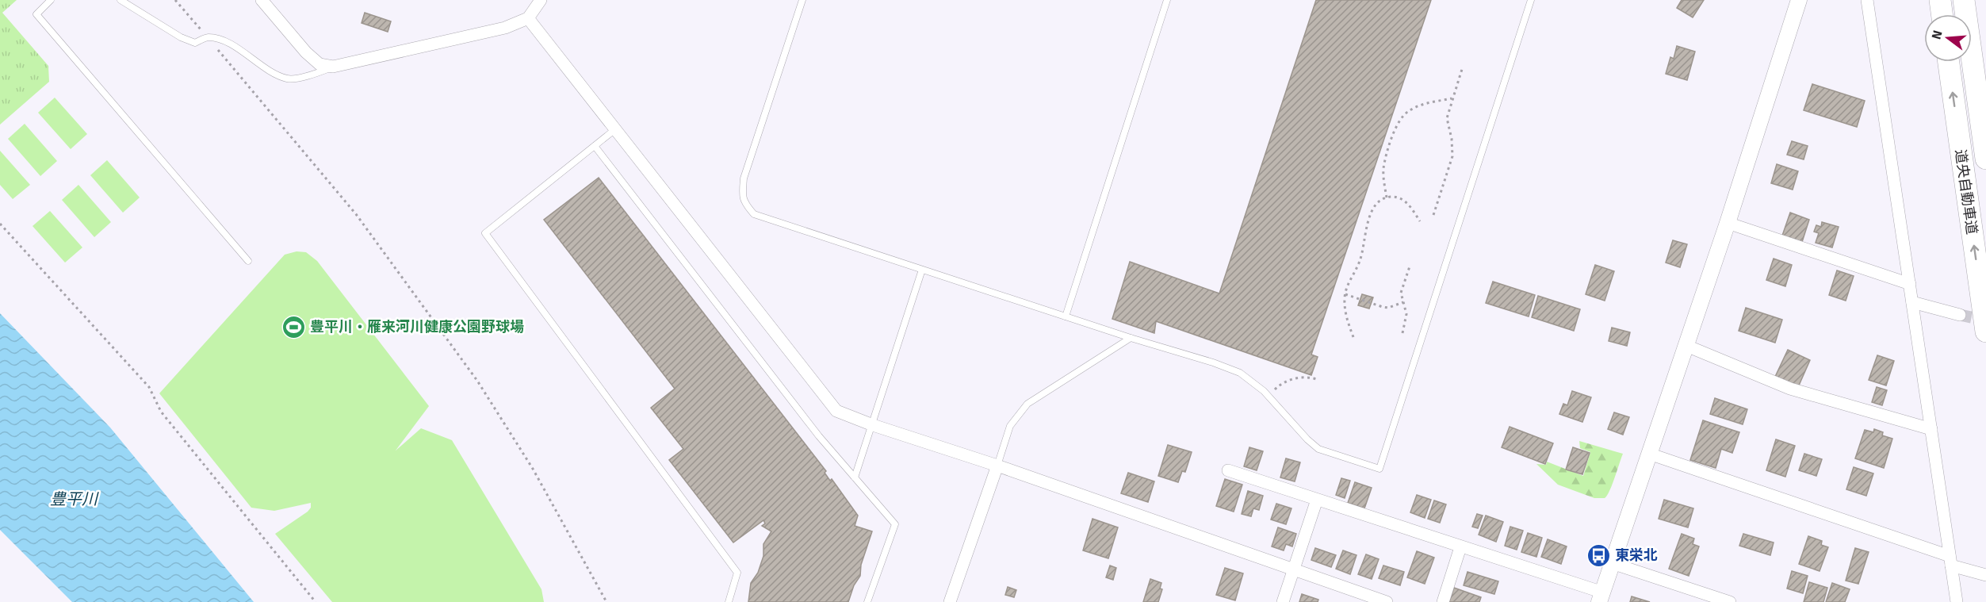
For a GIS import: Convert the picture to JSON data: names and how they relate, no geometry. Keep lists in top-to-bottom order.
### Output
{
  "streets": {
    "highway": ["道央自動車道"]
  },
  "water": ["豊平川"],
  "places": {
    "sports": ["豊平川・雁来河川健康公園野球場"],
    "bus stop": ["東栄北"]
  },
  "north": "left"
}
